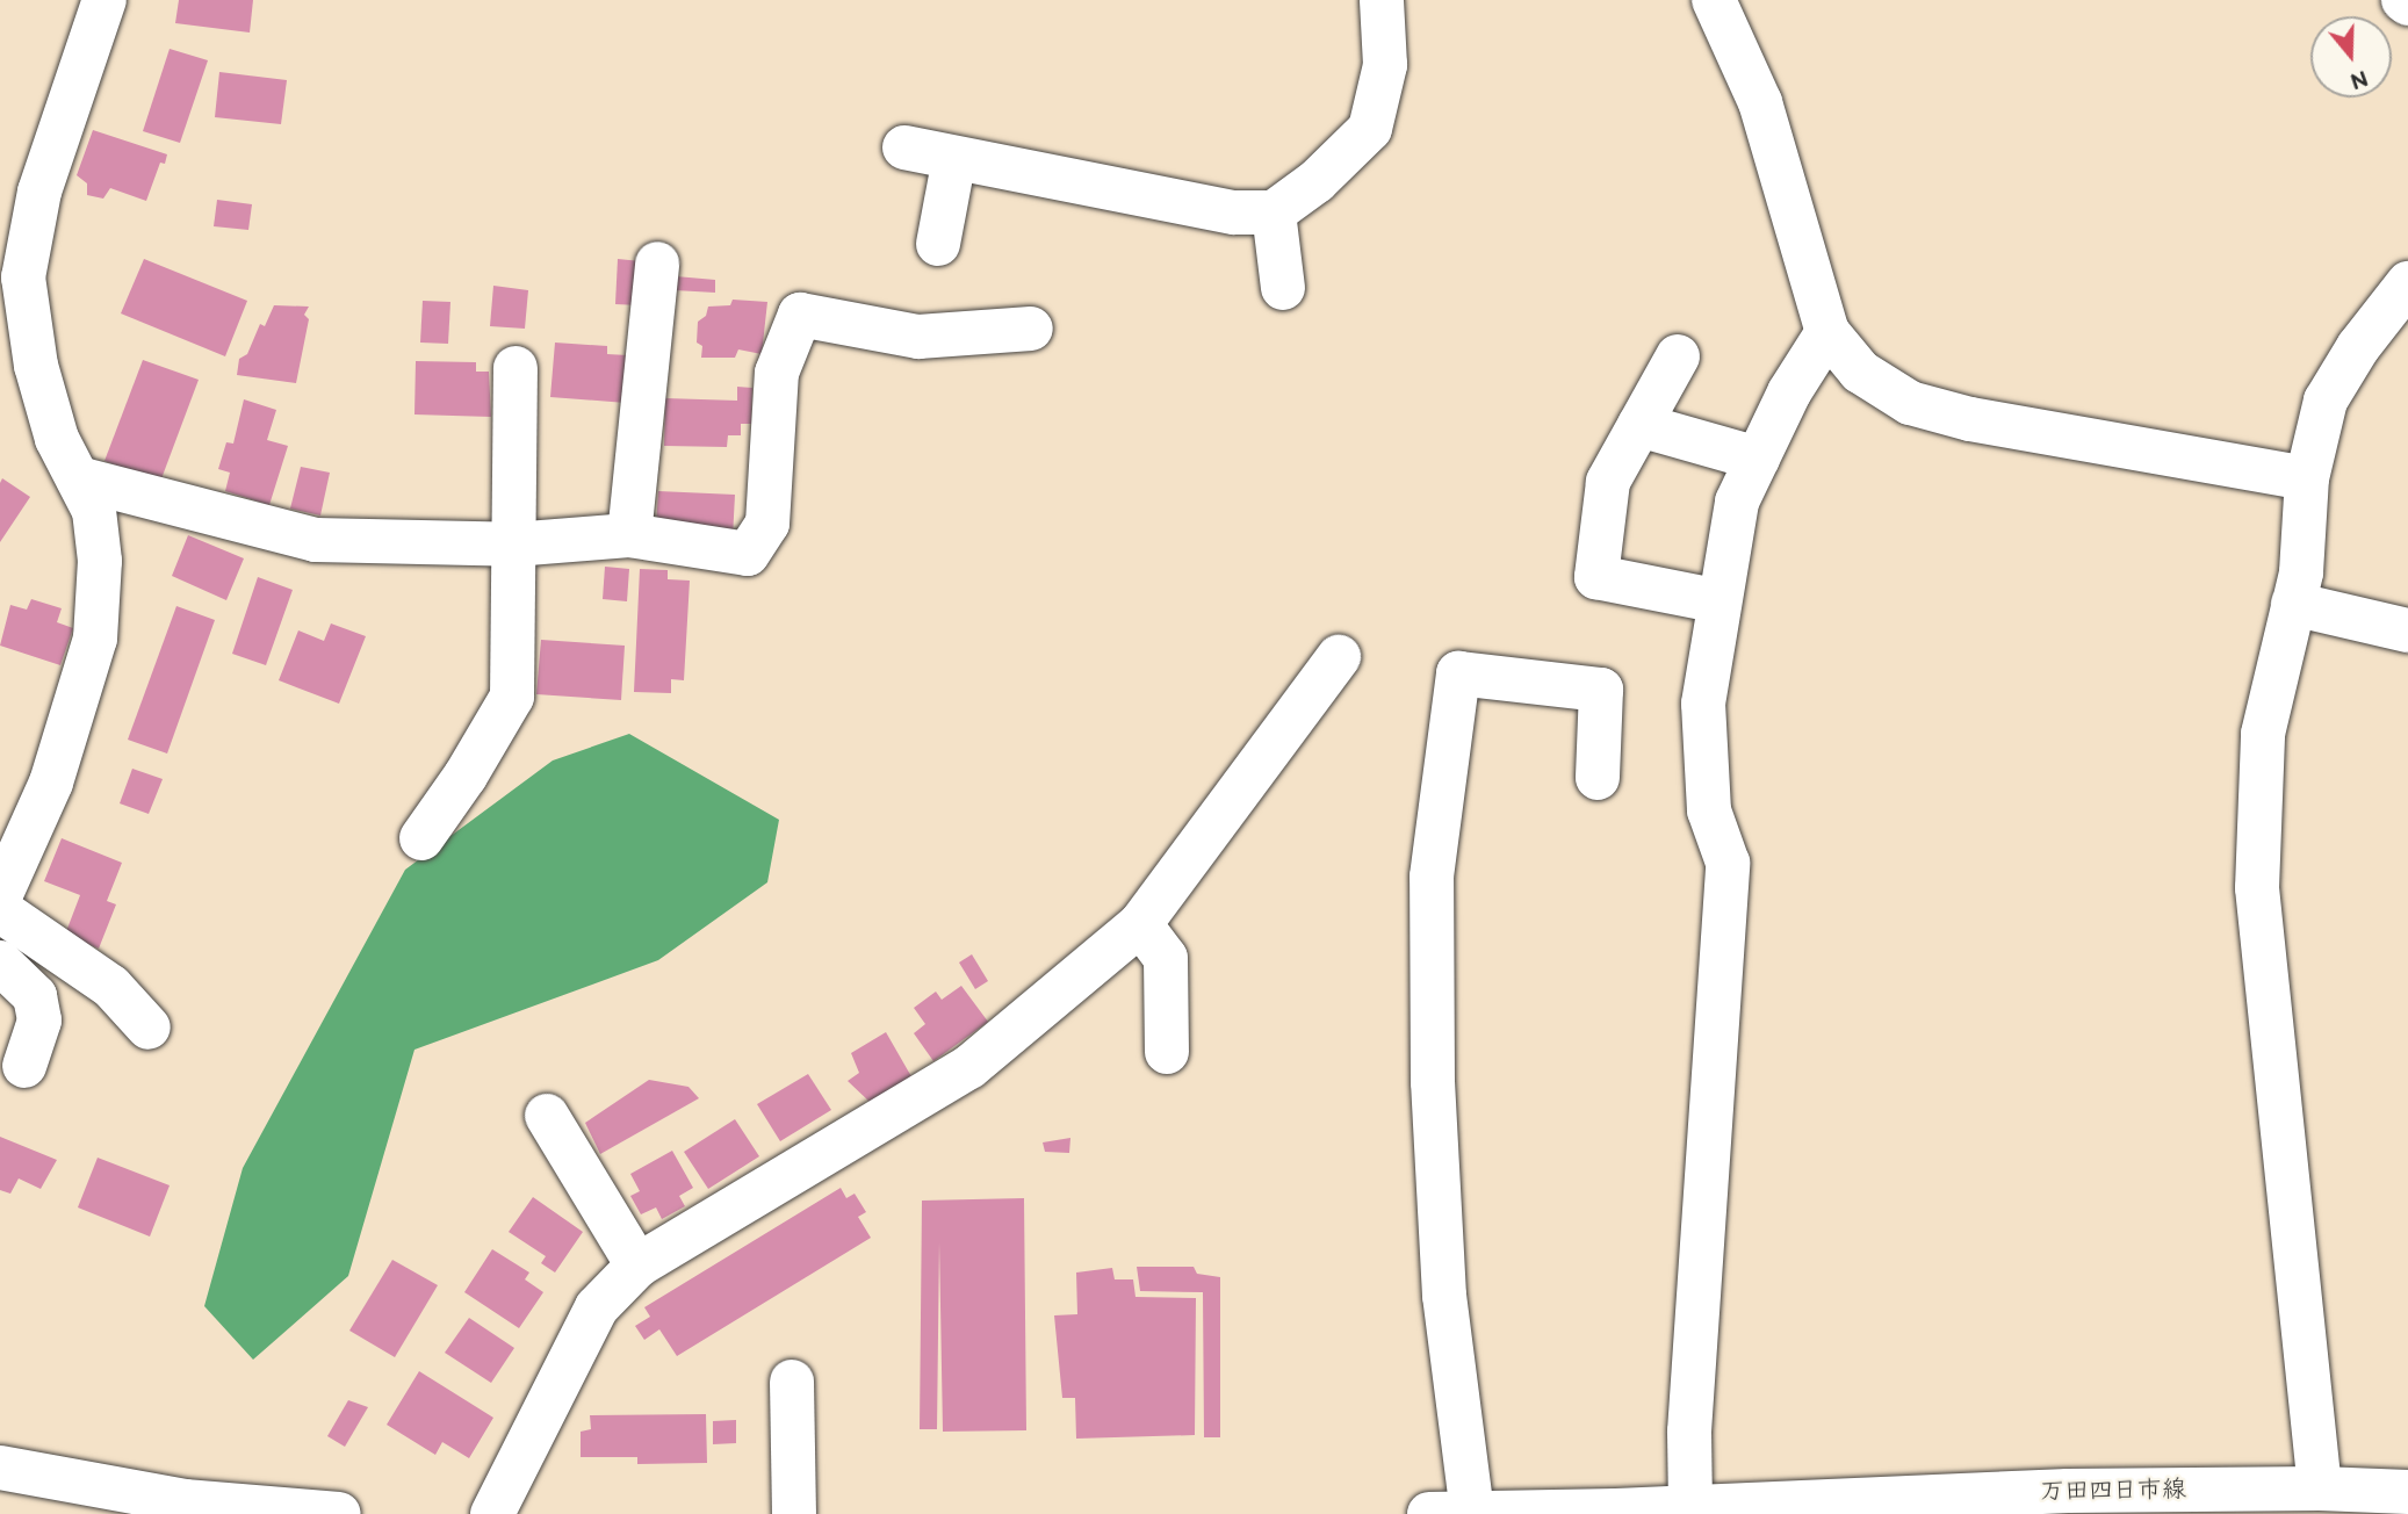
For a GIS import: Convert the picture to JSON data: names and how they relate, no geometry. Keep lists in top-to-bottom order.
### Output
{
  "streets": {
    "street": ["万田四日市線"]
  },
  "north": "bottom"
}
